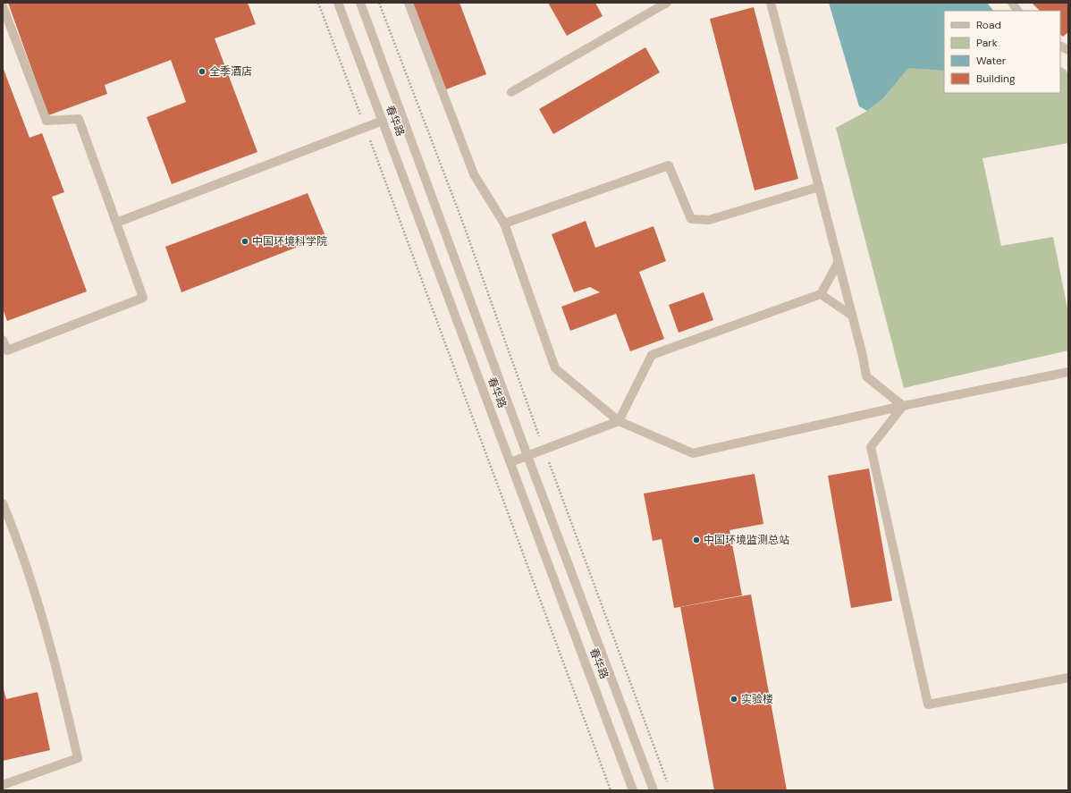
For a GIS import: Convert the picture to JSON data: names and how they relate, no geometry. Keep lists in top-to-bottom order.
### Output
{
  "streets": {
    "street": ["春华路"]
  },
  "places": [
    "全季酒店",
    "中国环境科学院",
    "中国环境监测总站",
    "实验楼"
  ],
  "legend": [
    "Road",
    "Park",
    "Water",
    "Building"
  ]
}
